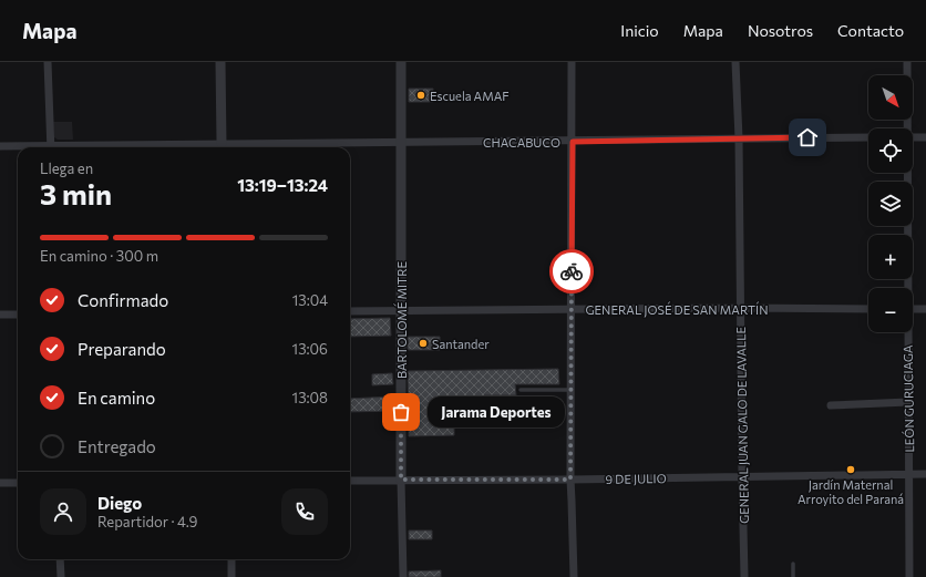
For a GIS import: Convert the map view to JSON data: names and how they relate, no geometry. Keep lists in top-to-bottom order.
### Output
{
  "streets": {
    "street": [
      "CHACABUCO",
      "GENERAL JOSÉ DE SAN MARTÍN",
      "BARTOLOMÉ MITRE",
      "LEÓN GURUCIAGA",
      "GENERAL JUAN GALO DE LAVALLE",
      "9 DE JULIO"
    ]
  },
  "crossings": [
    ["CHACABUCO", "BARTOLOMÉ MITRE"],
    ["CHACABUCO", "GENERAL JUAN GALO DE LAVALLE"],
    ["GENERAL JOSÉ DE SAN MARTÍN", "BARTOLOMÉ MITRE"],
    ["GENERAL JOSÉ DE SAN MARTÍN", "GENERAL JUAN GALO DE LAVALLE"],
    ["BARTOLOMÉ MITRE", "9 DE JULIO"],
    ["LEÓN GURUCIAGA", "9 DE JULIO"],
    ["GENERAL JUAN GALO DE LAVALLE", "9 DE JULIO"]
  ],
  "places": [
    "Escuela AMAF",
    "Santander",
    "Jarama Deportes",
    "Jardín Maternal Arroyito del Paraná"
  ],
  "north": "bottom right",
  "page": {
    "header": "Mapa",
    "nav": [
      "Inicio",
      "Mapa",
      "Nosotros",
      "Contacto"
    ],
    "map_buttons": ["+", "−"],
    "heading": ["3 min", "Llega en", "13:19–13:24"],
    "panel": ["Diego", "Repartidor · 4.9"],
    "bar": "En camino · 300 m",
    "list": [
      ["Confirmado", "13:04"],
      ["Preparando", "13:06"],
      ["En camino", "13:08"],
      "Entregado"
    ],
    "bubble": "Jarama Deportes"
  }
}
